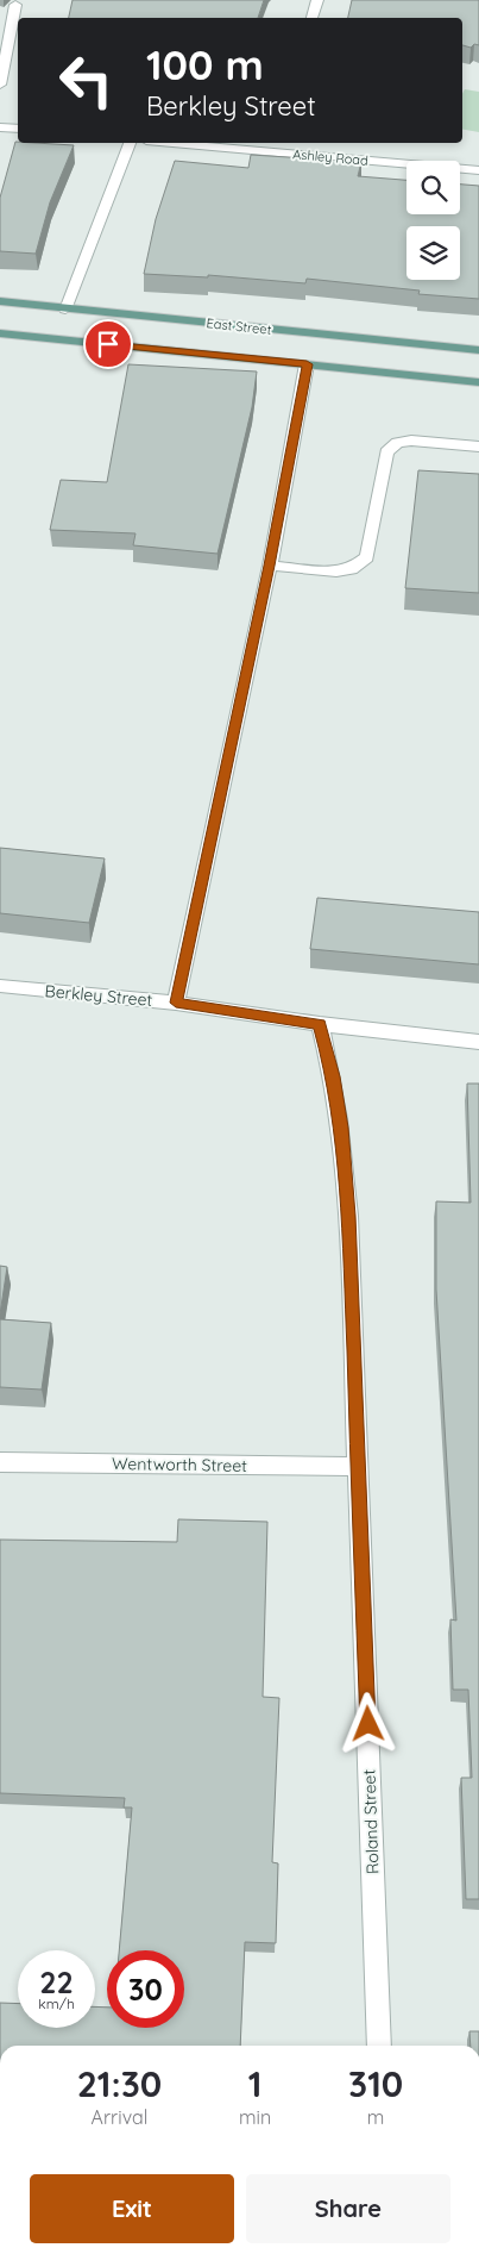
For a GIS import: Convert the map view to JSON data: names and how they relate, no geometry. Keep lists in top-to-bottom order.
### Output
{
  "streets": {
    "main road": ["East Street"],
    "street": [
      "Ashley Road",
      "Berkley Street",
      "Wentworth Street",
      "Roland Street"
    ]
  },
  "crossings": [
    ["Berkley Street", "Roland Street"],
    ["Wentworth Street", "Roland Street"]
  ],
  "page": {
    "turn": ["100 m", "Berkley Street"],
    "speed": "22 km/h",
    "limit": "30",
    "eta": [
      "21:30",
      "Arrival",
      "1",
      "min",
      "310",
      "m"
    ],
    "buttons": ["Exit", "Share"]
  }
}
